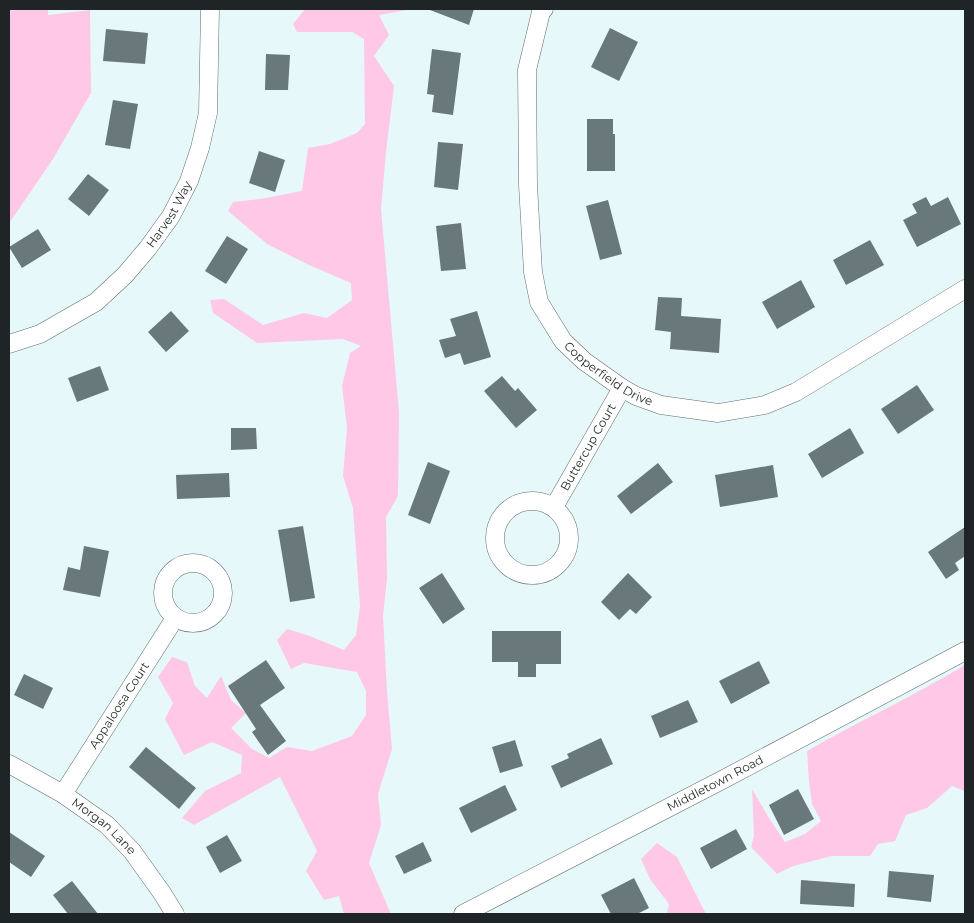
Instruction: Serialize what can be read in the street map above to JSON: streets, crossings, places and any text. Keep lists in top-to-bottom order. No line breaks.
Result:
{"streets":{"street":["Harvest Way","Copperfield Drive","Buttercup Court","Appaloosa Court","Middletown Road","Morgan Lane"]},"crossings":[["Copperfield Drive","Buttercup Court"],["Appaloosa Court","Morgan Lane"]]}
